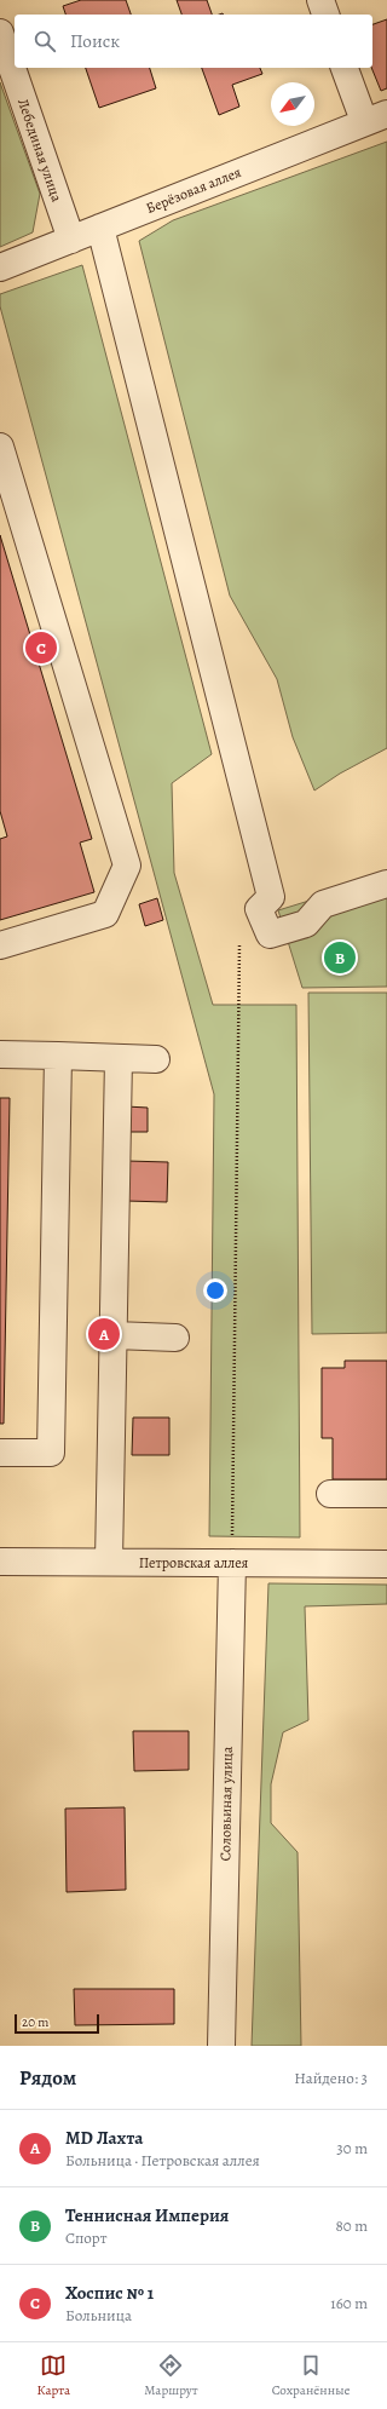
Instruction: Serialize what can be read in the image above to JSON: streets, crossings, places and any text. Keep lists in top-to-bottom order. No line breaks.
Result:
{"streets":{"street":["Лебединая улица","Берёзовая аллея","Петровская аллея","Соловьиная улица"]},"crossings":[["Лебединая улица","Берёзовая аллея"],["Петровская аллея","Соловьиная улица"]],"scale_bar":"20 m","north":"bottom left","page":{"search":"Поиск","pins":["C","B","A"],"scale":"20 m","heading":["Рядом","Найдено: 3"],"list":[{"mark":"A","name":"MD Лахта","note":"Больница · Петровская аллея","value":"30 m"},{"mark":"B","name":"Теннисная Империя","note":"Спорт","value":"80 m"},{"mark":"C","name":"Хоспис № 1","note":"Больница","value":"160 m"}],"nav":["Карта","Маршрут","Сохранённые"]}}
